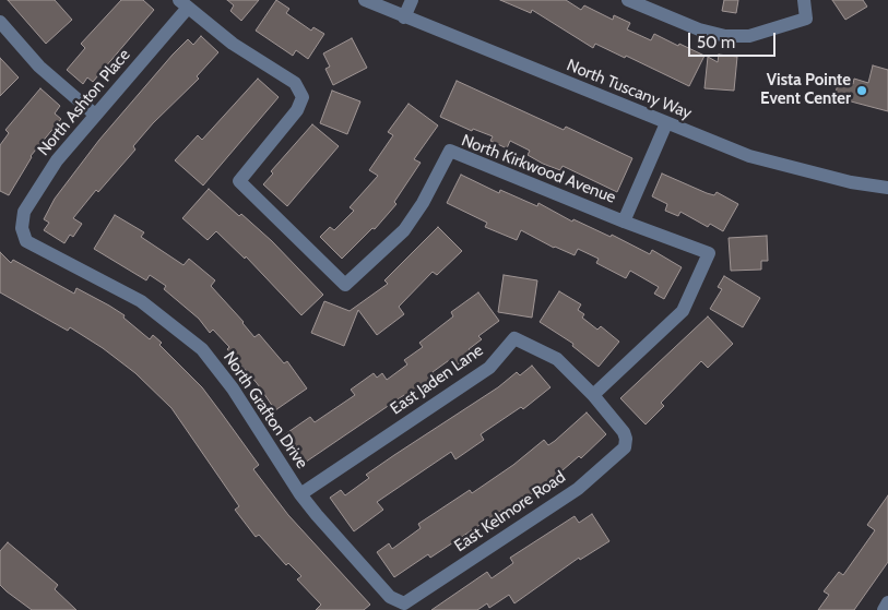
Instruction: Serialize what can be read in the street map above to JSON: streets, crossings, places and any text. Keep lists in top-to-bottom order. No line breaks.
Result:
{"streets":{"street":["North Tuscany Way","North Ashton Place","North Kirkwood Avenue","East Jaden Lane","North Grafton Drive","East Kelmore Road"]},"crossings":[["North Ashton Place","North Kirkwood Avenue"],["North Ashton Place","North Grafton Drive"],["North Kirkwood Avenue","East Jaden Lane"],["East Jaden Lane","North Grafton Drive"],["East Jaden Lane","East Kelmore Road"],["North Grafton Drive","East Kelmore Road"]],"places":["Vista Pointe Event Center"],"scale_bar":"50 m"}
